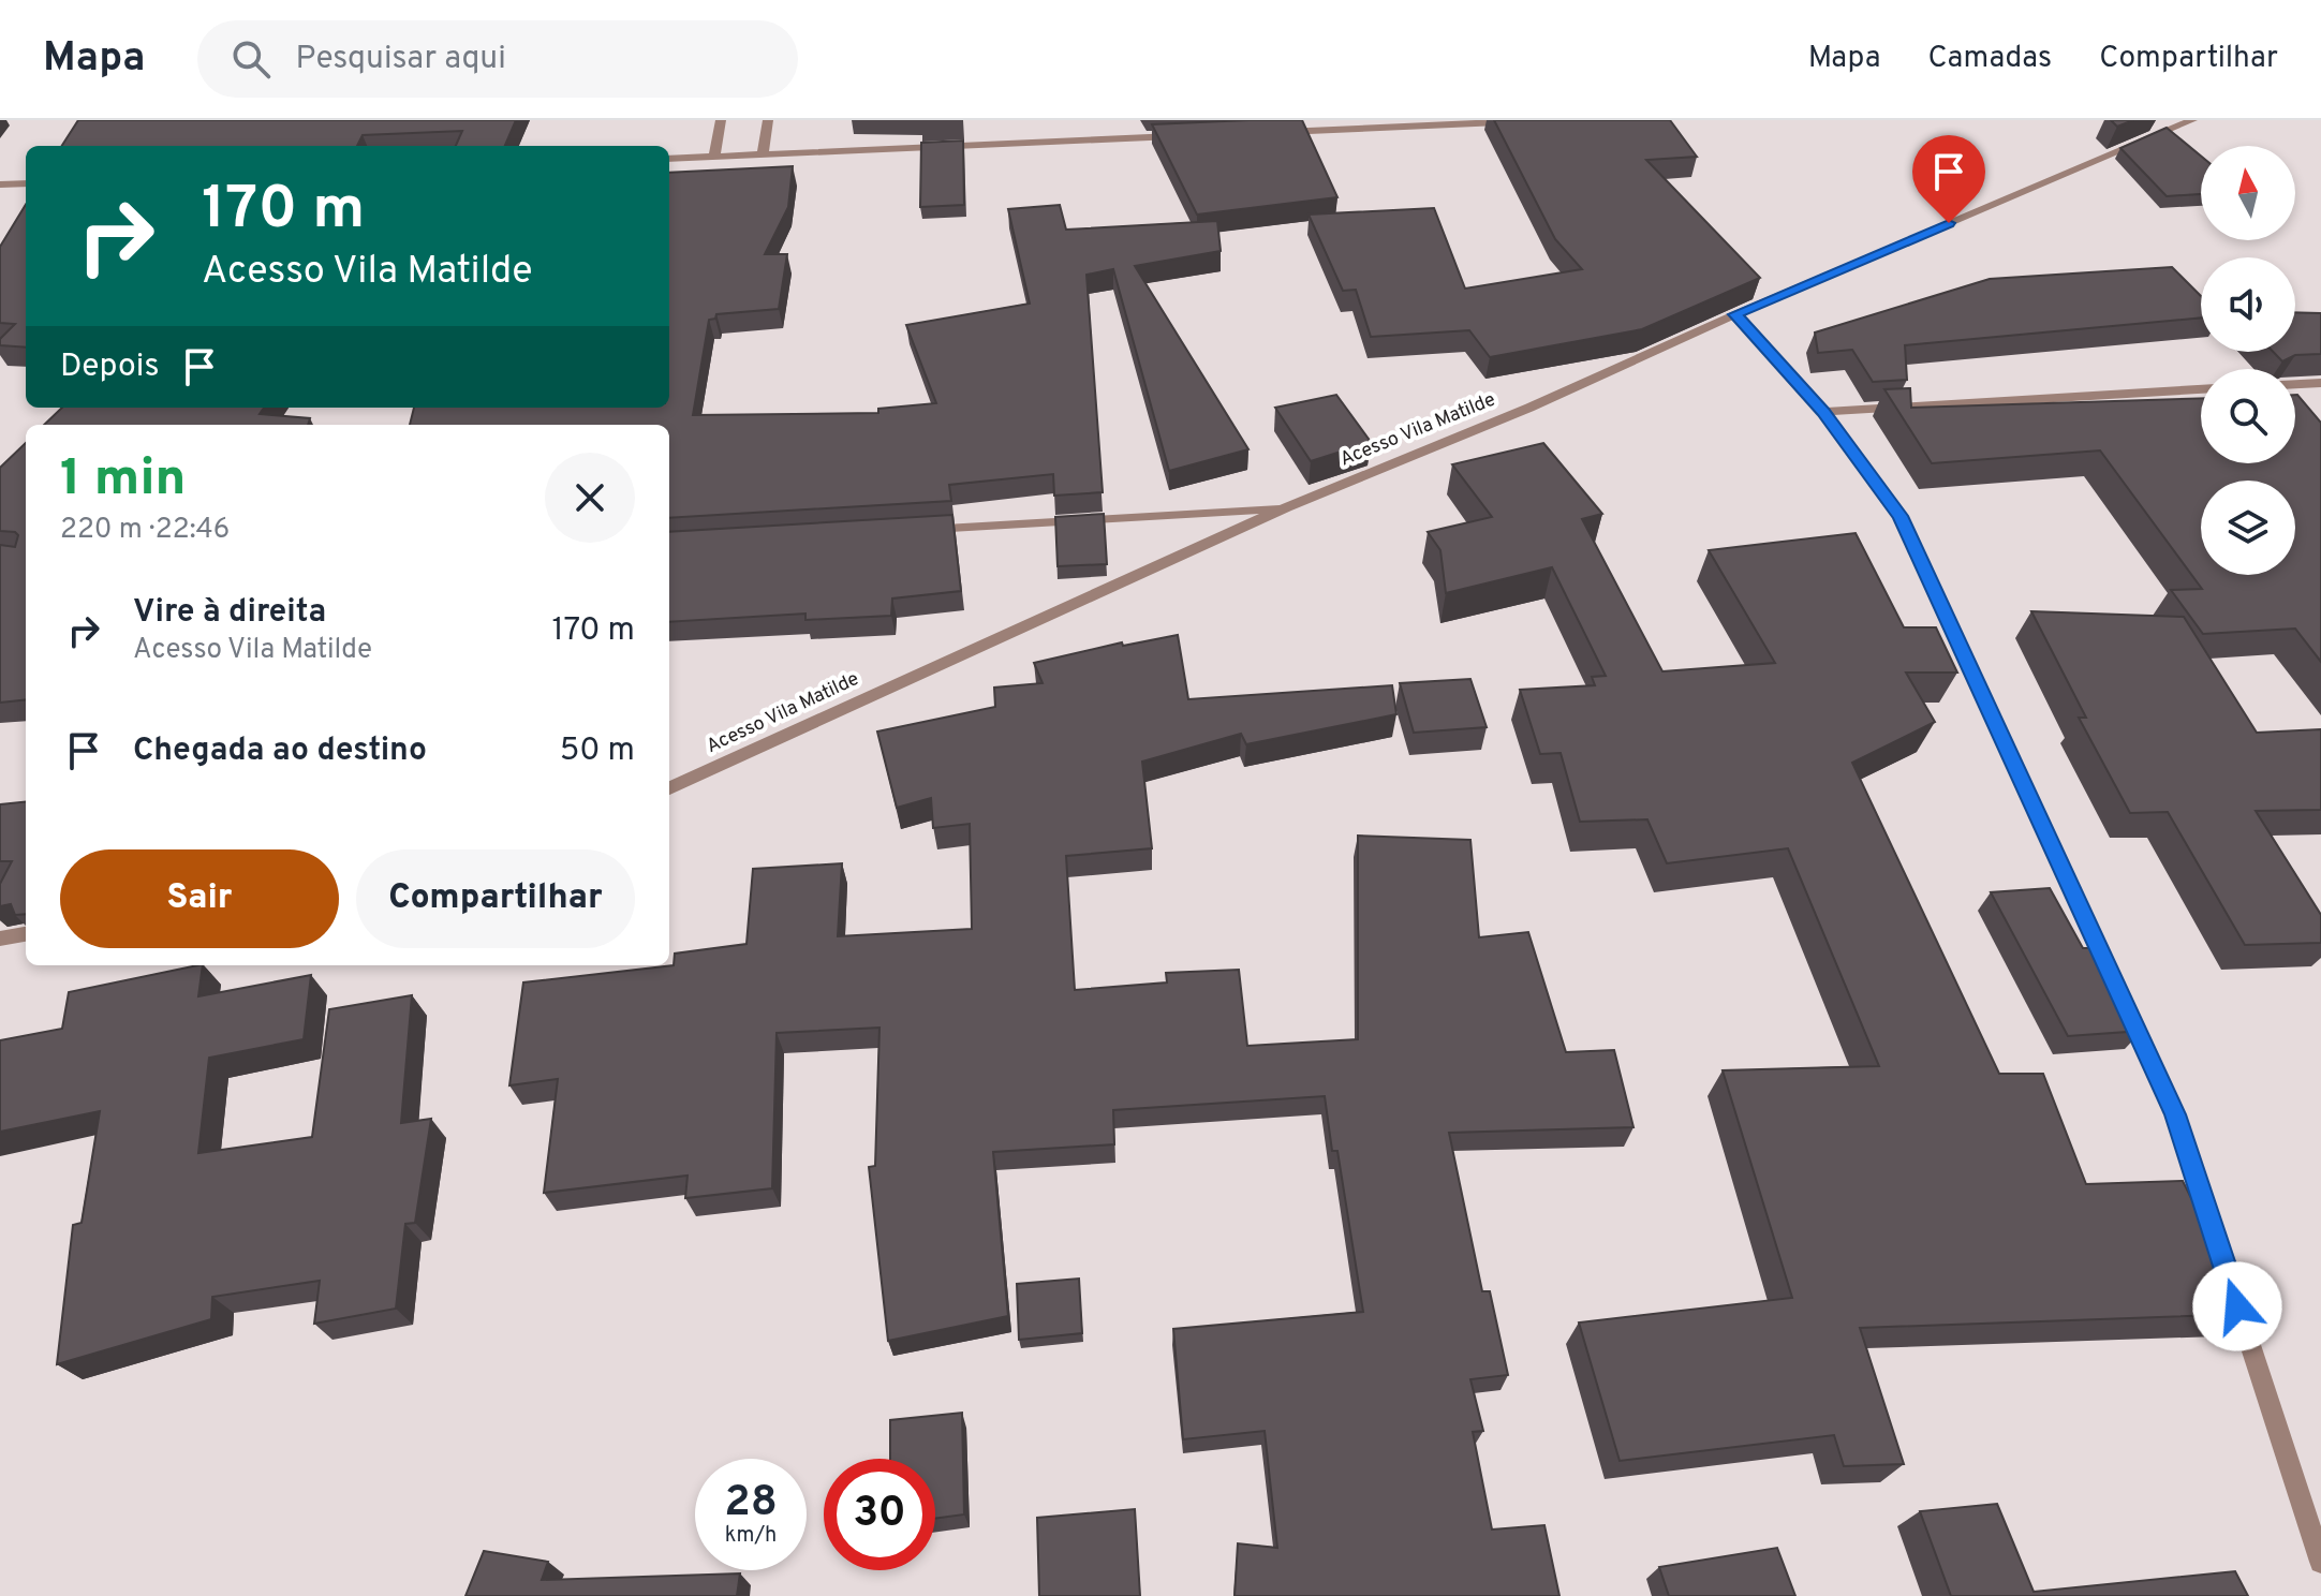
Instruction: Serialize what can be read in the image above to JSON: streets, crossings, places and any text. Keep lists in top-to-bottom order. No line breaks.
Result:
{"streets":{"street":["Acesso Vila Matilde"]},"north":"top","page":{"header":"Mapa","search":"Pesquisar aqui","nav":["Mapa","Camadas","Compartilhar"],"turn":["170 m","Acesso Vila Matilde"],"then":"Depois","heading":["1 min","220 m · 22:46"],"list":[{"name":"Vire à direita","note":"Acesso Vila Matilde","value":"170 m"},{"name":"Chegada ao destino","value":"50 m"}],"buttons":["Sair","Compartilhar"],"speed":"28 km/h","limit":"30"}}
